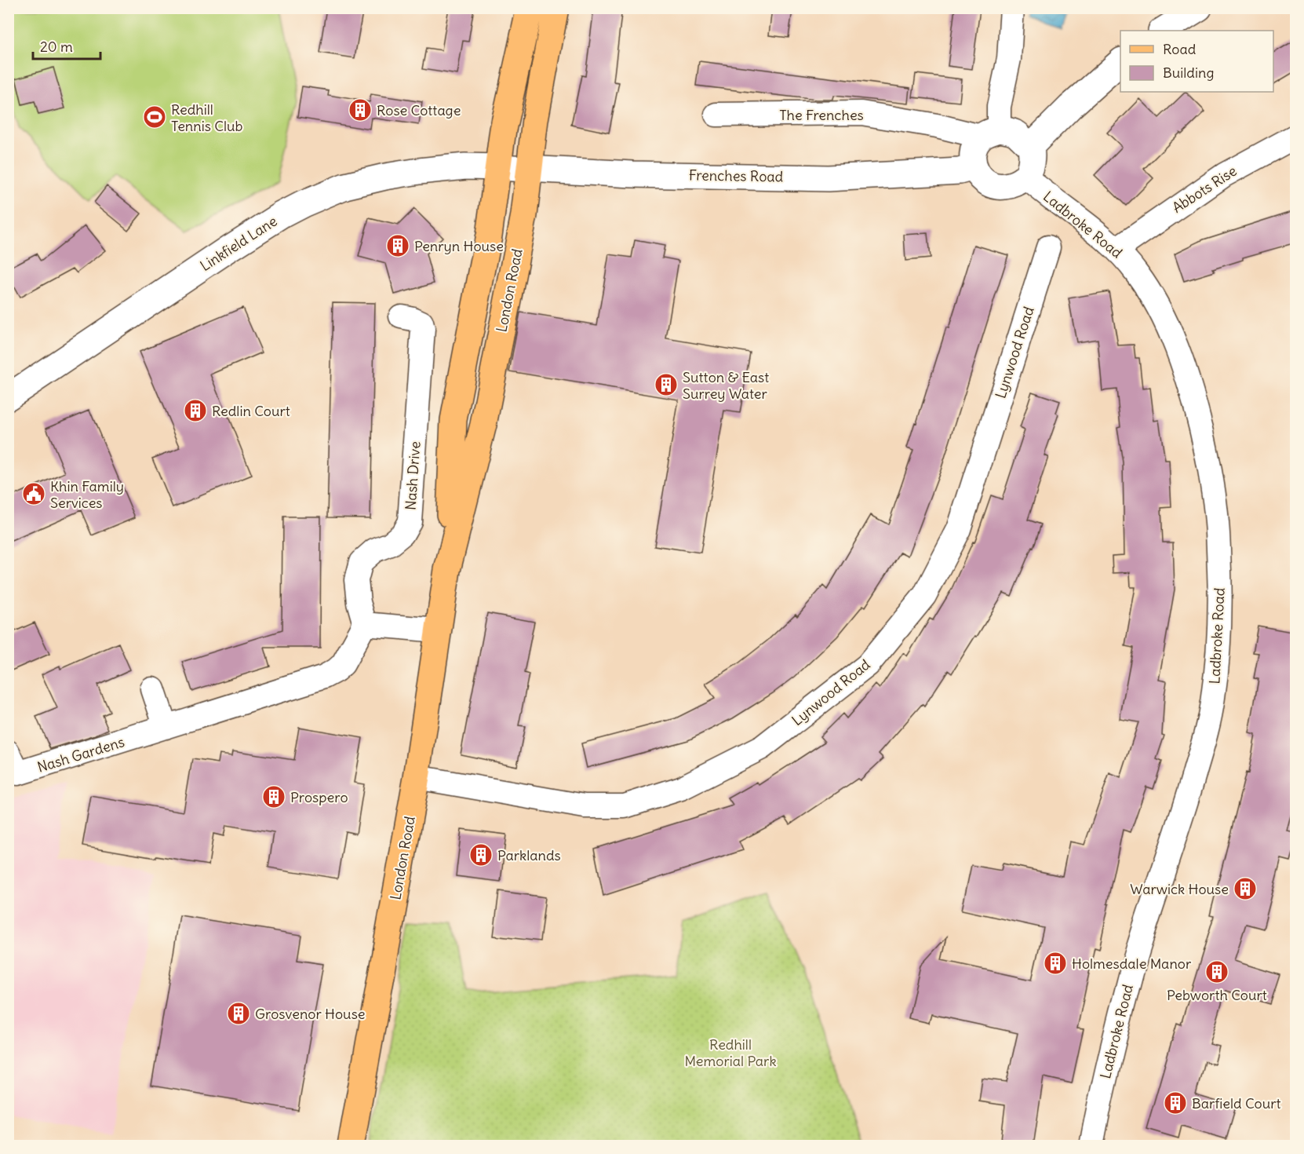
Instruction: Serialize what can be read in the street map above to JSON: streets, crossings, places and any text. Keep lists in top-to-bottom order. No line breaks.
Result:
{"streets":{"main road":["London Road"],"street":["The Frenches","Frenches Road","Abbots Rise","Ladbroke Road","Linkfield Lane","Lynwood Road","Nash Drive","Nash Gardens"]},"crossings":[["The Frenches","Frenches Road"],["The Frenches","Ladbroke Road"],["Frenches Road","Ladbroke Road"],["Frenches Road","Linkfield Lane"],["Frenches Road","London Road"],["Abbots Rise","Ladbroke Road"],["Linkfield Lane","London Road"],["London Road","Lynwood Road"],["Nash Drive","Nash Gardens"]],"parks":["Redhill Memorial Park"],"places":{"building":["Rose Cottage","Penryn House","Sutton & East Surrey Water","Redlin Court","Prospero","Parklands","Warwick House","Holmesdale Manor","Pebworth Court","Grosvenor House","Barfield Court"],"sports":["Redhill Tennis Club"],"public building":["Khin Family Services"]},"legend":["Road","Building"],"scale_bar":"20 m"}
